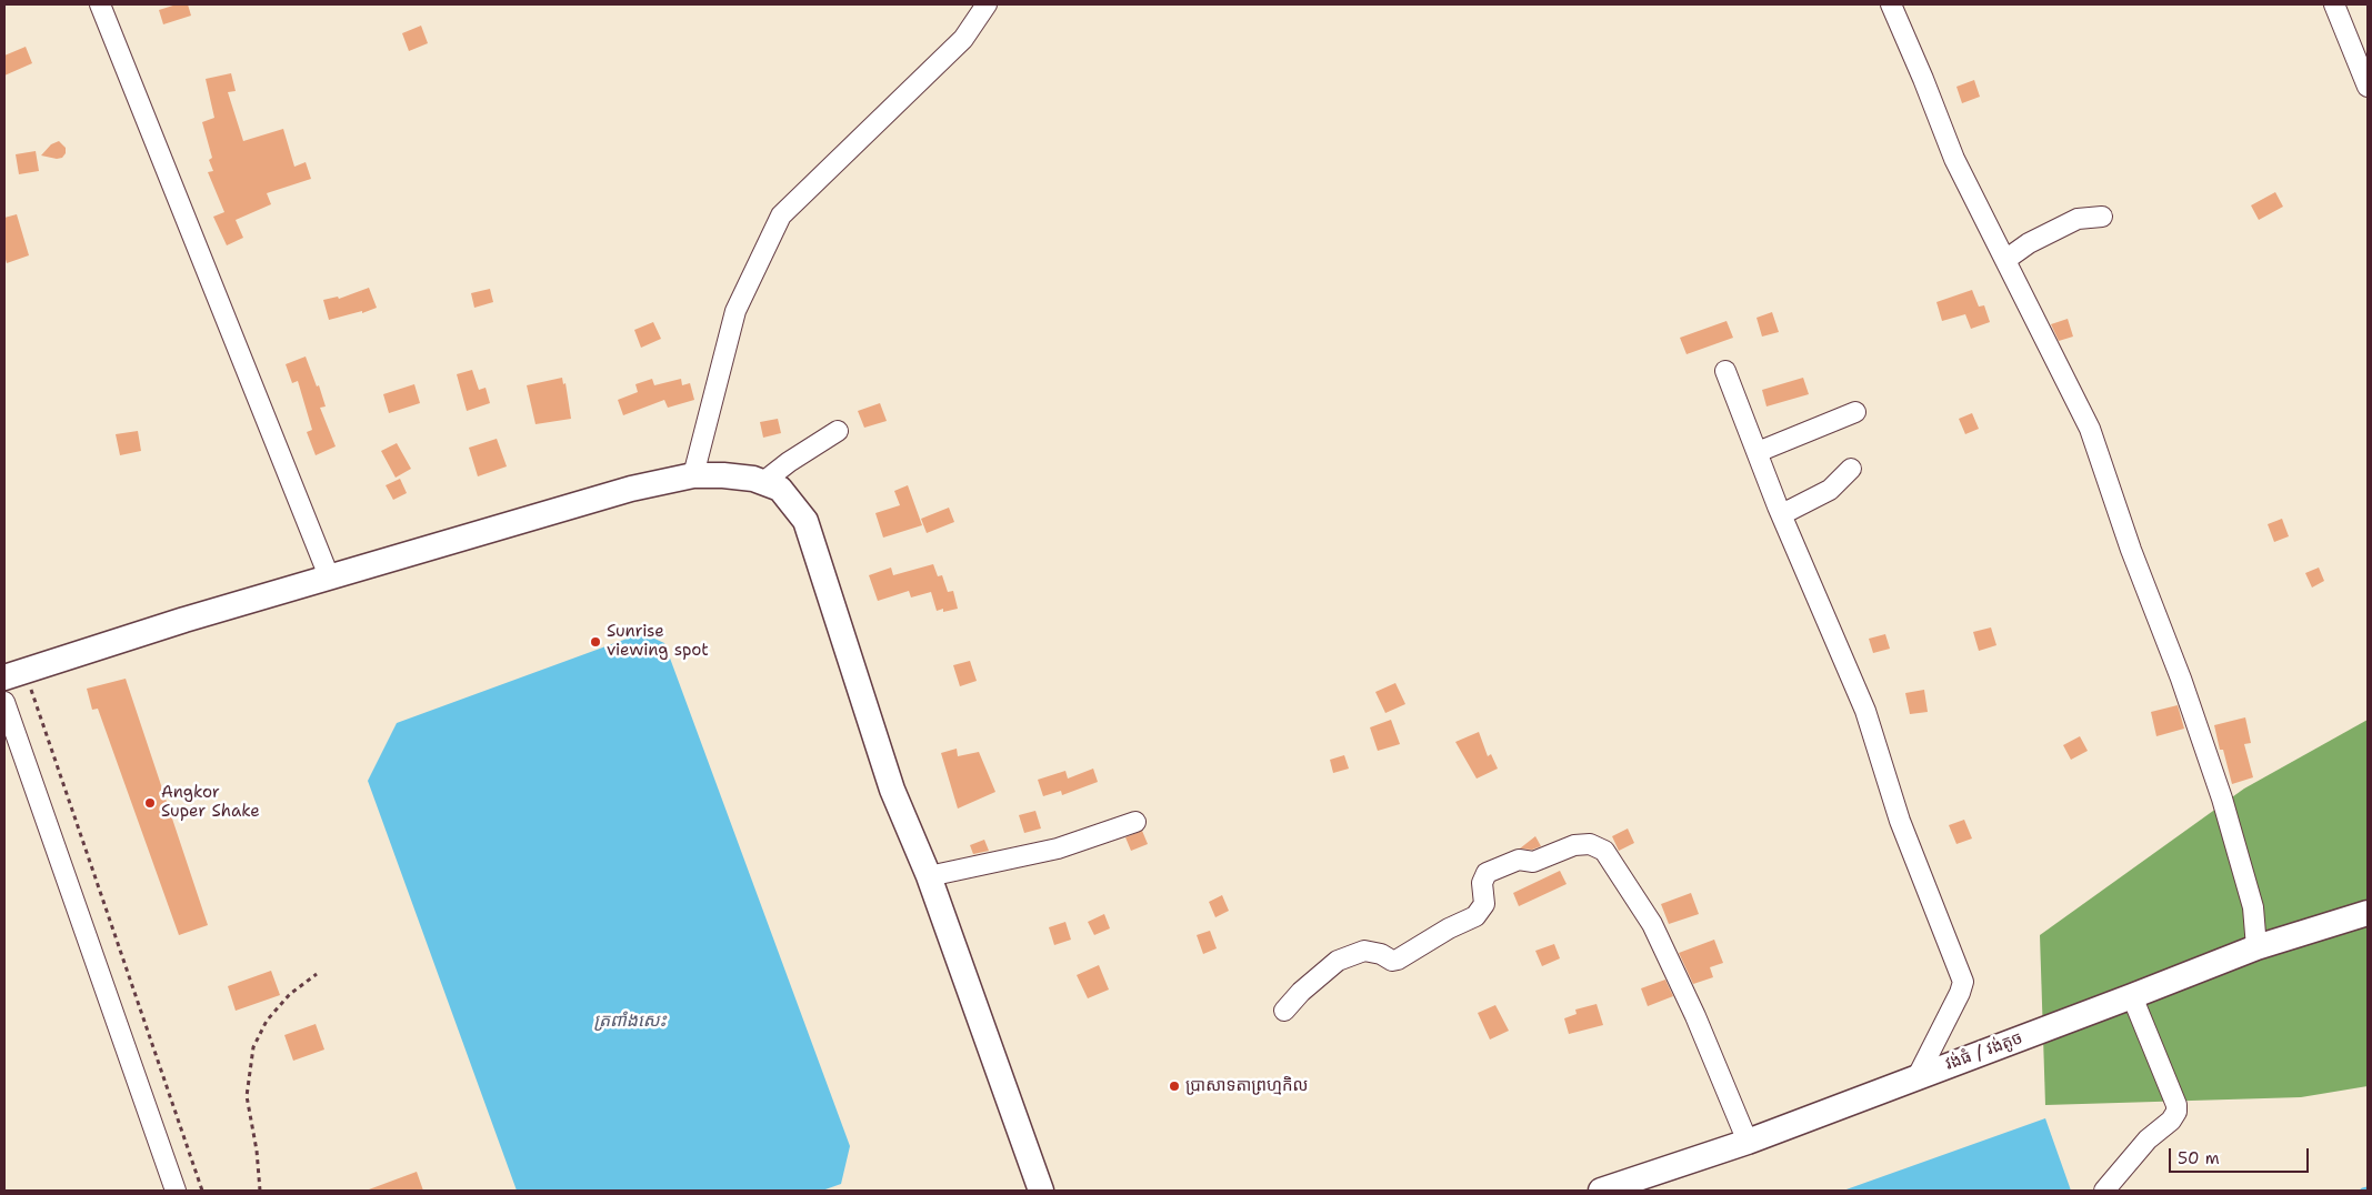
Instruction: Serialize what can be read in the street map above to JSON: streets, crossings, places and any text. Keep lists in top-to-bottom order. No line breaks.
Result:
{"streets":{"main road":["វង់ធំ / វង់តូច"]},"water":["ត្រពាំងសេះ"],"places":["Sunrise viewing spot","Angkor Super Shake","ប្រាសាទតាព្រហ្មកិល"],"scale_bar":"50 m"}
